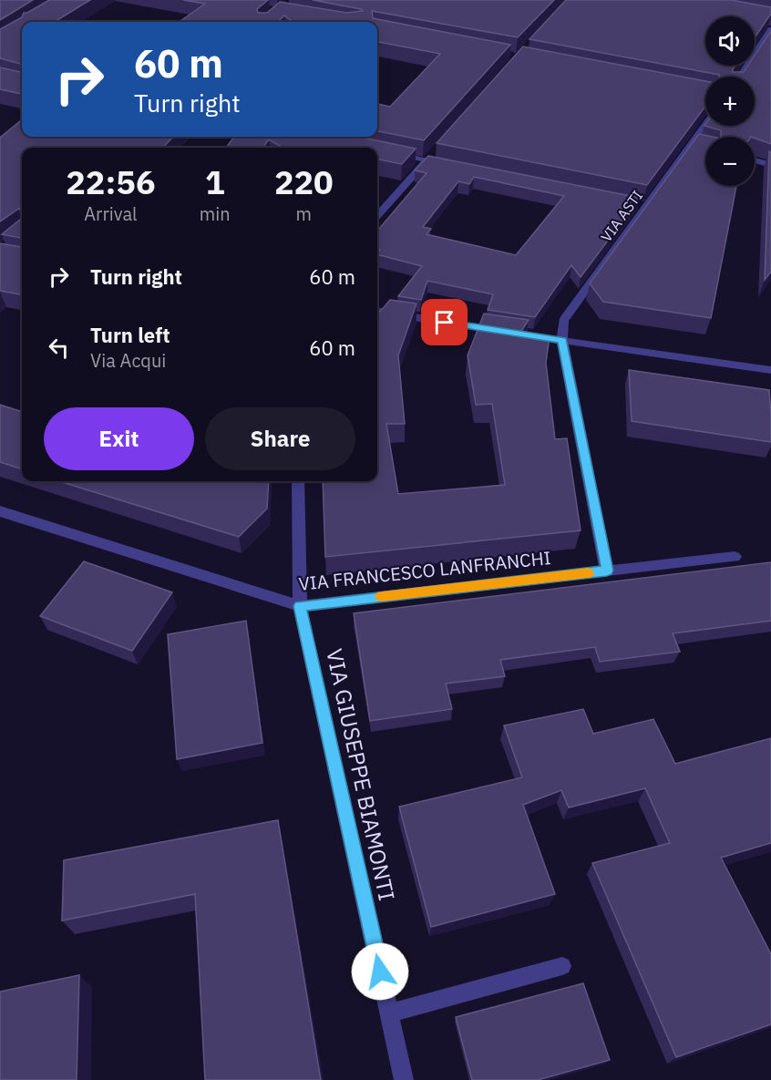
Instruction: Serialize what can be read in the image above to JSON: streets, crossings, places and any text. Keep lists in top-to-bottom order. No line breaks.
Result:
{"streets":{"street":["VIA ASTI","VIA FRANCESCO LANFRANCHI","VIA GIUSEPPE BIAMONTI"]},"crossings":[["VIA FRANCESCO LANFRANCHI","VIA GIUSEPPE BIAMONTI"]],"page":{"map_buttons":["+","−"],"turn":["60 m","Turn right"],"eta":["22:56","Arrival","1","min","220","m"],"list":[{"name":"Turn right","value":"60 m"},{"name":"Turn left","note":"Via Acqui","value":"60 m"}],"buttons":["Exit","Share"]}}
